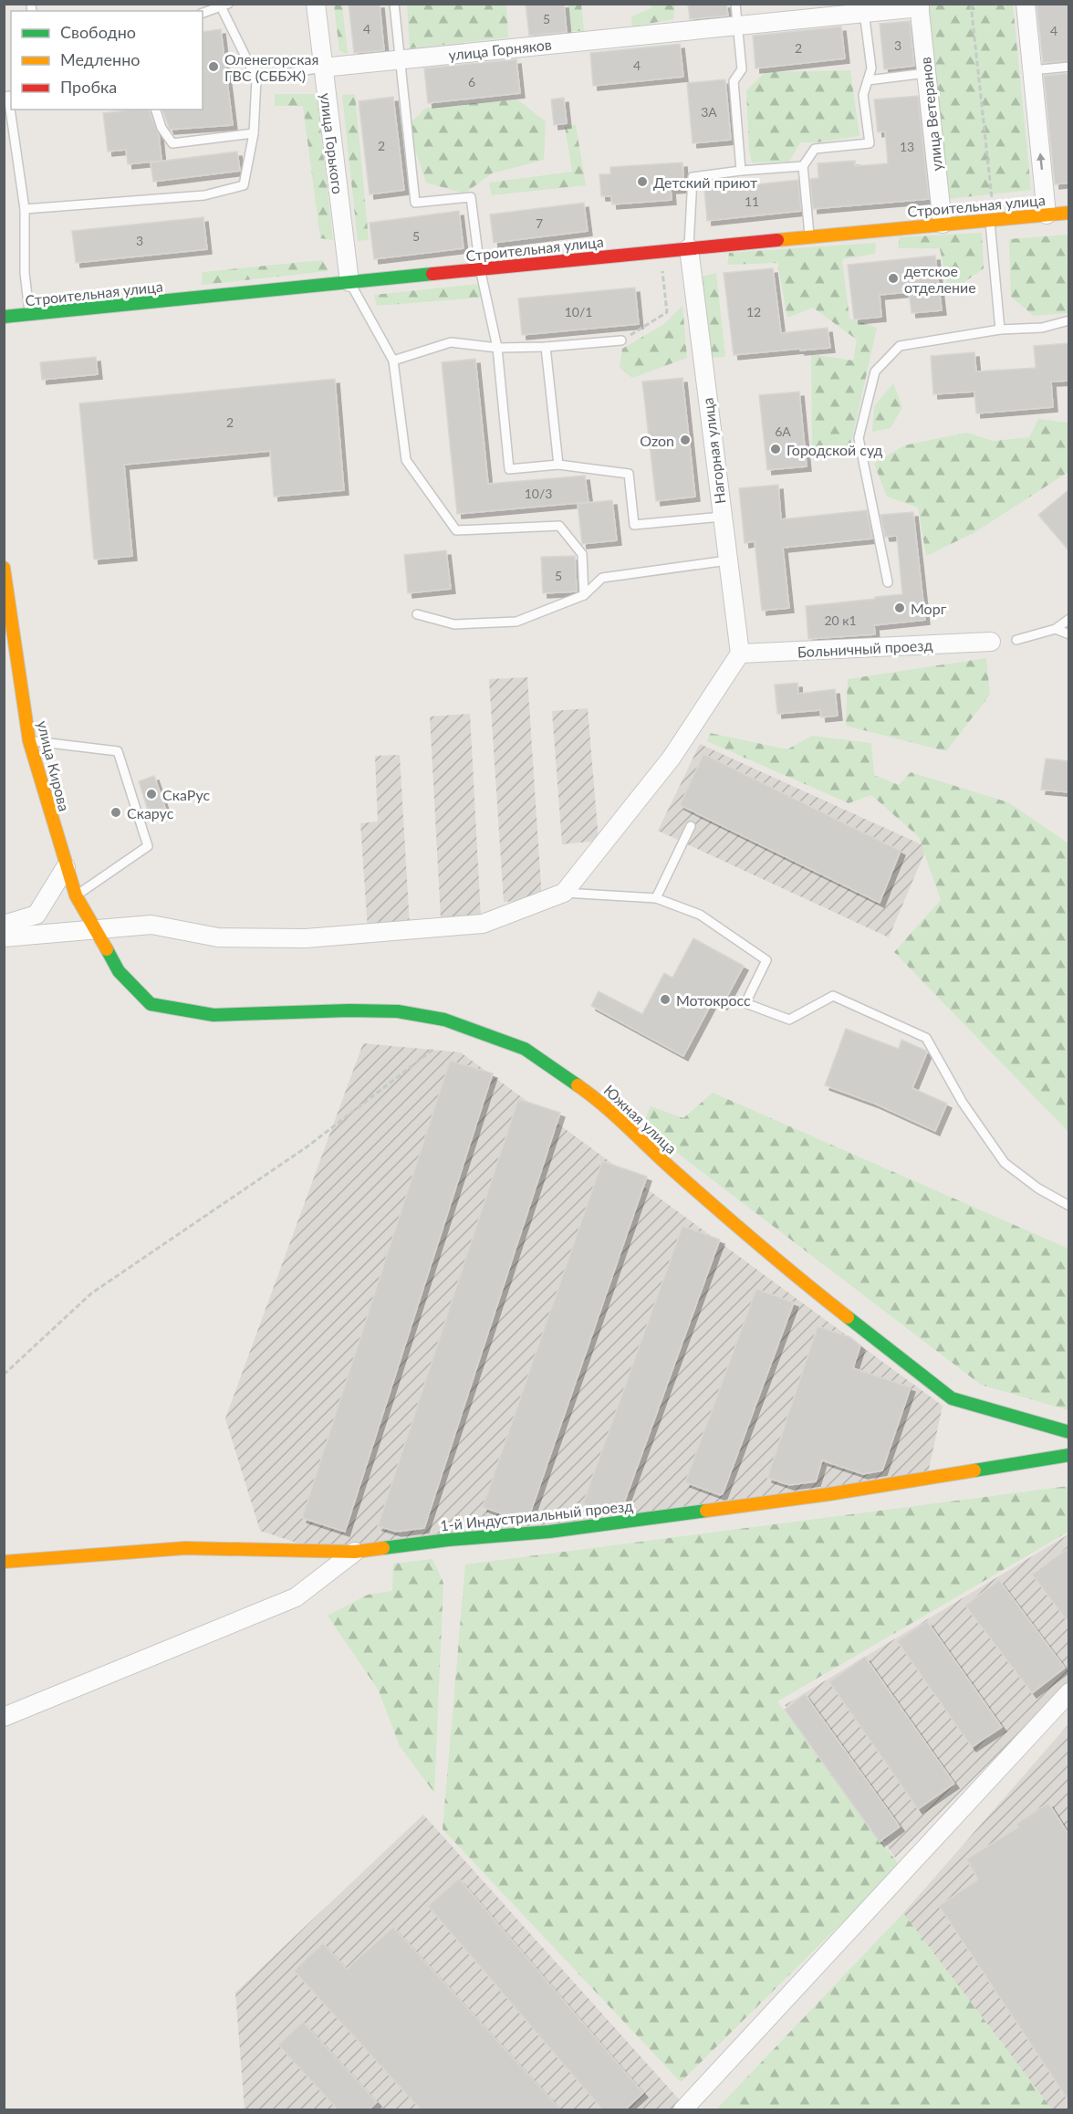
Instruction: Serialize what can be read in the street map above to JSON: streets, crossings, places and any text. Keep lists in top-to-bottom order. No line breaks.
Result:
{"streets":{"street":["улица Горняков","улица Ветеранов","улица Горького","Строительная улица","Нагорная улица","Больничный проезд","улица Кирова","Южная улица","1-й Индустриальный проезд"]},"crossings":[["улица Горняков","улица Ветеранов"],["улица Горняков","улица Горького"],["улица Ветеранов","Строительная улица"],["улица Горького","Строительная улица"],["Строительная улица","Нагорная улица"],["Нагорная улица","Больничный проезд"],["улица Кирова","Южная улица"]],"places":["Оленегорская ГВС (СББЖ)","Детский приют","детское отделение","Ozon","Городской суд","Морг","СкаРус","Скарус","Мотокросс"],"house_numbers":["5","4","4","3","2","4","6","3А","2","13","11","7","5","3","10/1","12","2","6А","10/3","5","20 к1"],"legend":["Свободно","Медленно","Пробка"]}
